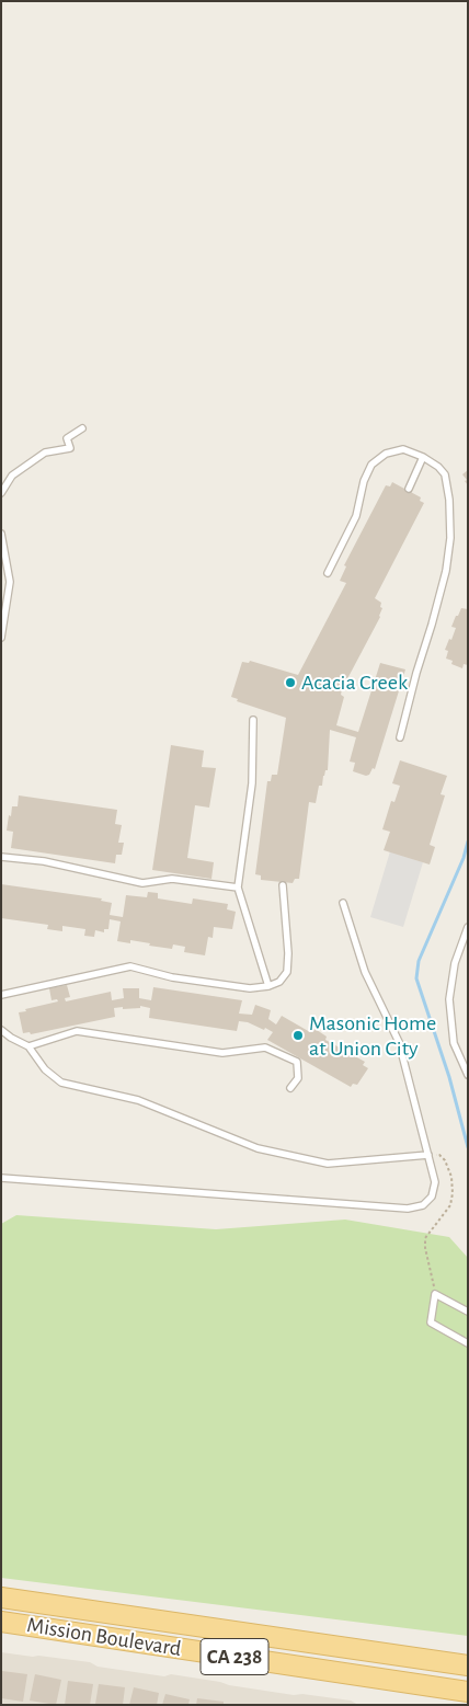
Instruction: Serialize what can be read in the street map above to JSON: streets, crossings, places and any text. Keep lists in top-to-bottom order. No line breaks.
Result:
{"streets":{"main road":["Mission Boulevard","CA 238"]},"places":["Acacia Creek","Masonic Home at Union City"]}
